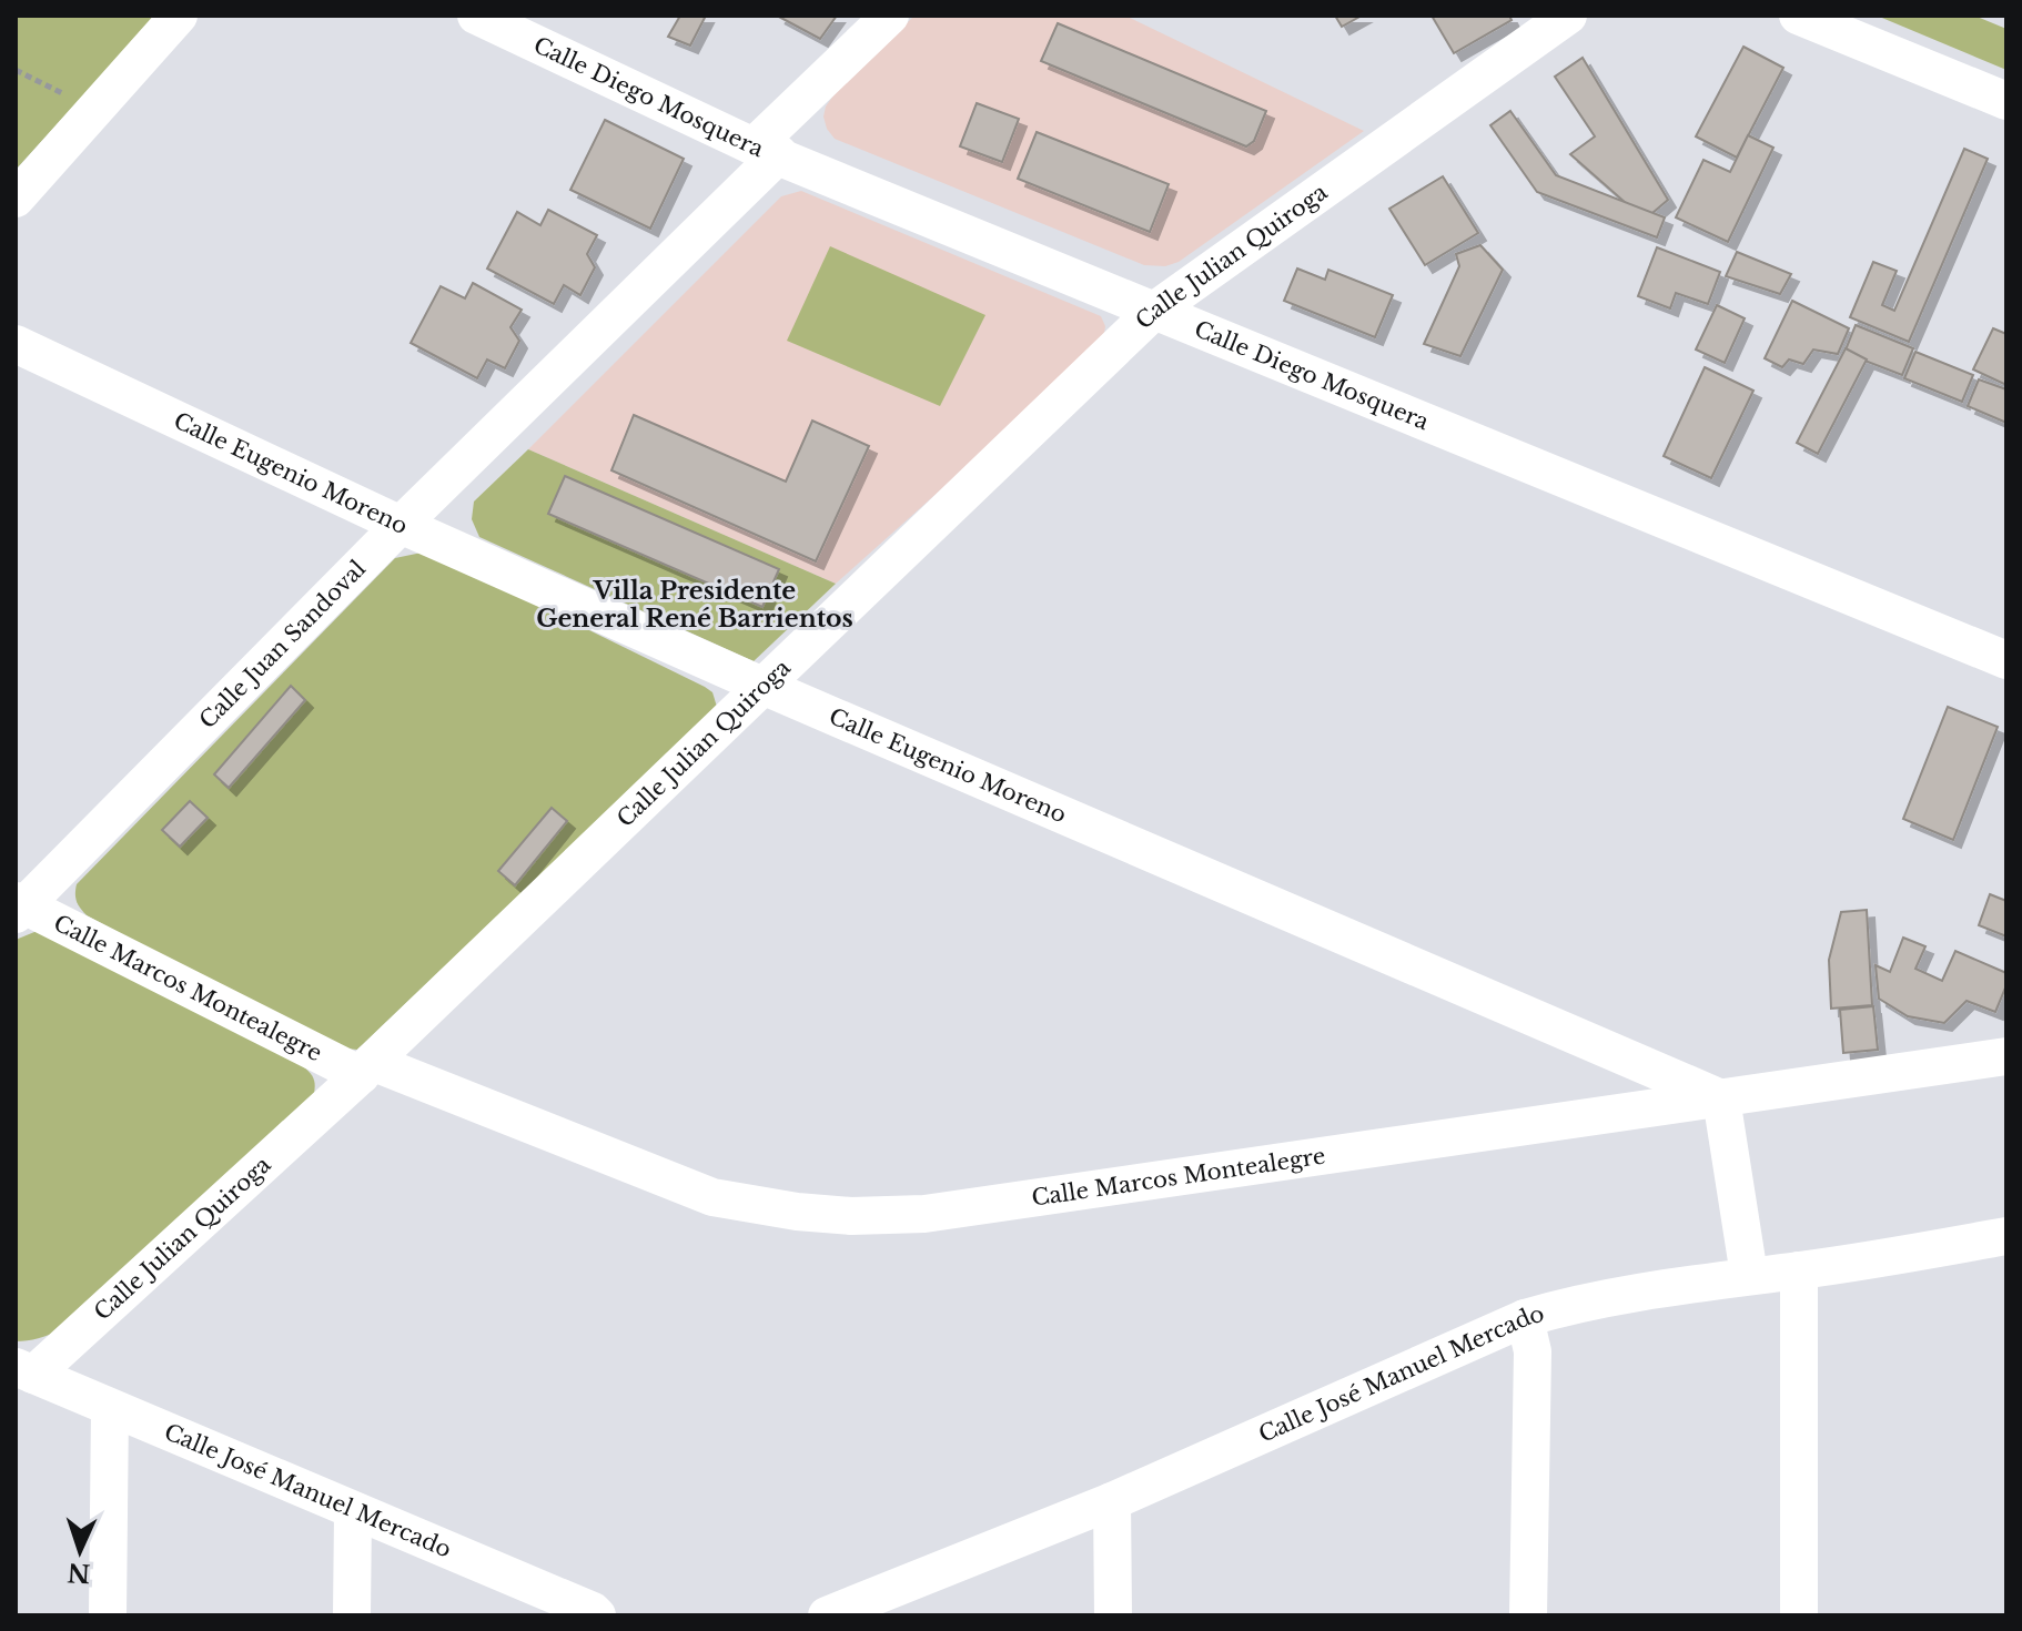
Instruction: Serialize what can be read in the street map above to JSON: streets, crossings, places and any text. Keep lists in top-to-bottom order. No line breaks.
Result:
{"streets":{"street":["Calle Diego Mosquera","Calle Julian Quiroga","Calle Eugenio Moreno","Calle Juan Sandoval","Calle Marcos Montealegre","Calle José Manuel Mercado"]},"crossings":[["Calle Diego Mosquera","Calle Julian Quiroga"],["Calle Diego Mosquera","Calle Juan Sandoval"],["Calle Julian Quiroga","Calle Eugenio Moreno"],["Calle Julian Quiroga","Calle Marcos Montealegre"],["Calle Julian Quiroga","Calle José Manuel Mercado"],["Calle Eugenio Moreno","Calle Juan Sandoval"],["Calle Eugenio Moreno","Calle Marcos Montealegre"],["Calle Juan Sandoval","Calle Marcos Montealegre"]],"districts":["Villa Presidente General René Barrientos"],"north":"bottom"}
